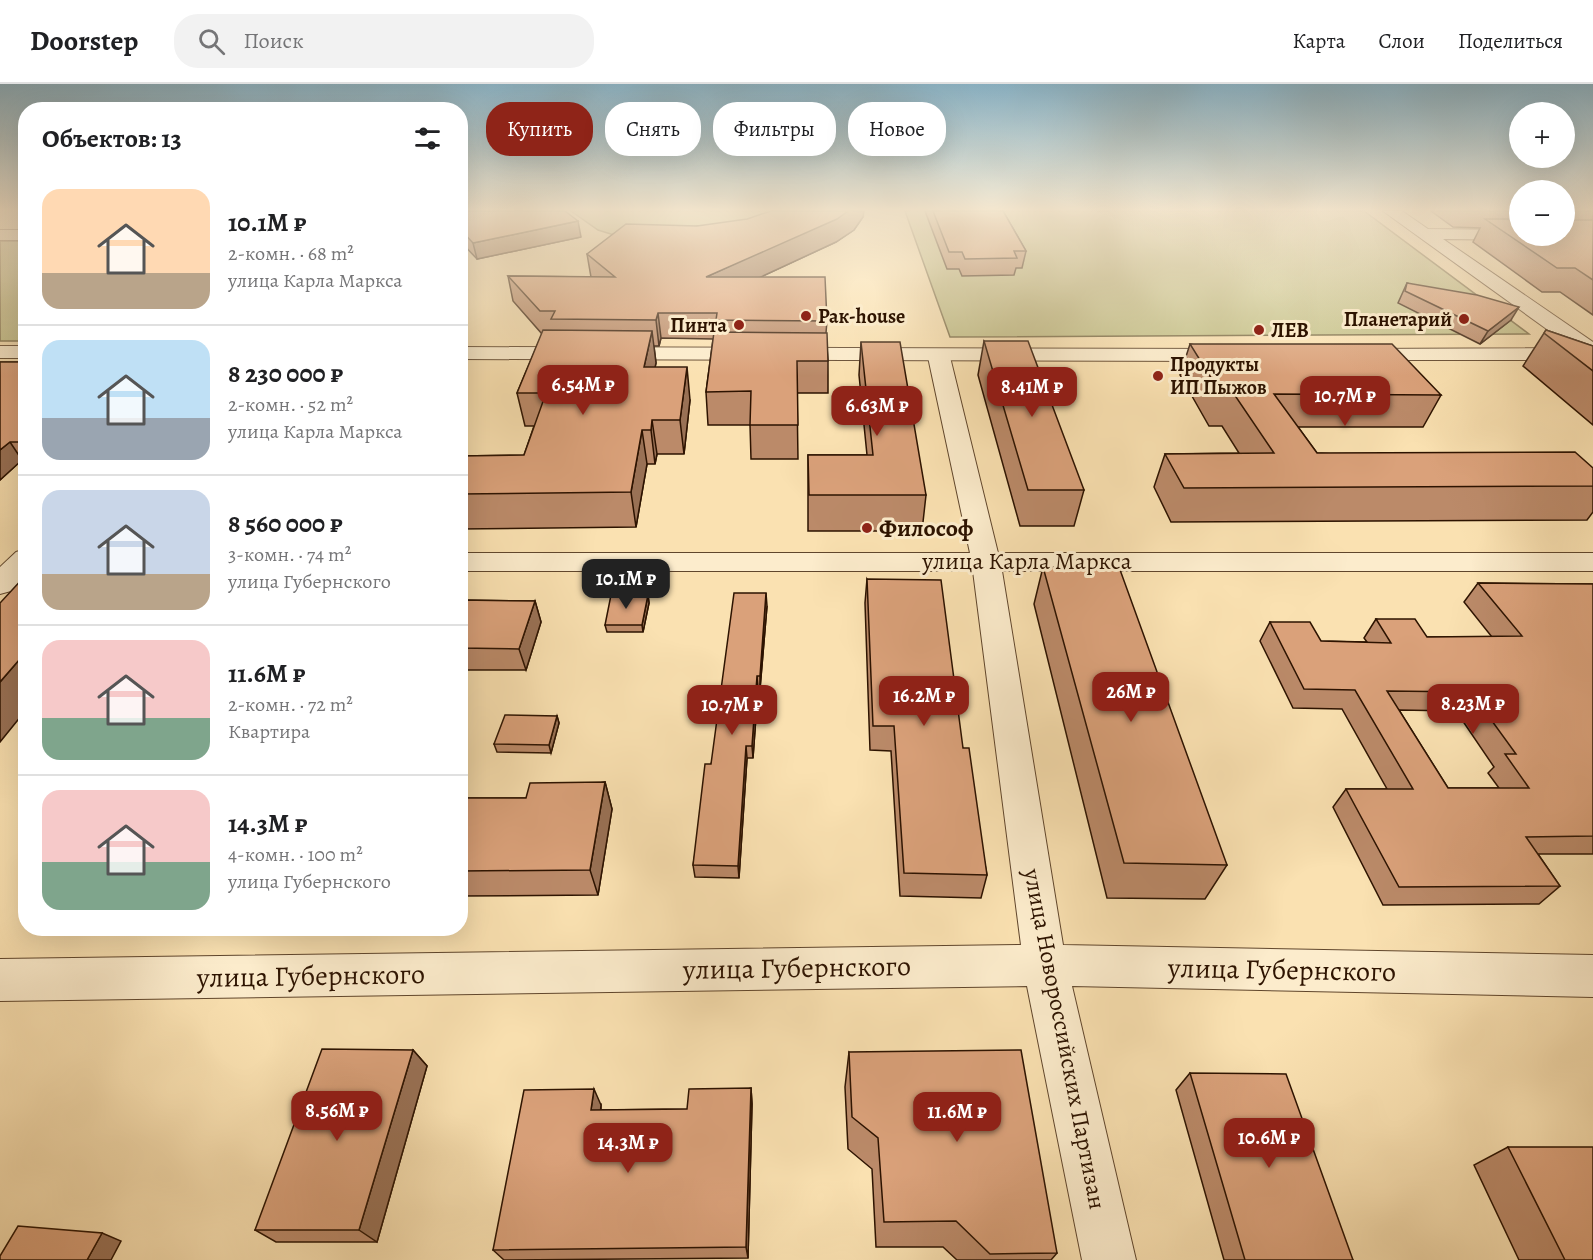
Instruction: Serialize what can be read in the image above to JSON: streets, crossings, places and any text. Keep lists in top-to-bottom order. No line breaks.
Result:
{"streets":{"street":["улица Карла Маркса","улица Губернского","улица Новороссийских Партизан"]},"crossings":[["улица Карла Маркса","улица Новороссийских Партизан"],["улица Губернского","улица Новороссийских Партизан"]],"places":["Рак-house","Планетарий","Пинта","ЛЕВ","Продукты ИП Пыжов","Философ"],"page":{"header":"Doorstep","search":"Поиск","nav":["Карта","Слои","Поделиться"],"map_buttons":["+","−"],"chip":["Купить","Снять","Фильтры","Новое"],"heading":"Объектов: 13","list":[{"name":"10.1M ₽","note":"2-комн. · 68 m² · улица Карла Маркса"},{"name":"8 230 000 ₽","note":"2-комн. · 52 m² · улица Карла Маркса"},{"name":"8 560 000 ₽","note":"3-комн. · 74 m² · улица Губернского"},{"name":"11.6M ₽","note":"2-комн. · 72 m² · Квартира"},{"name":"14.3M ₽","note":"4-комн. · 100 m² · улица Губернского"}],"price":["6.54M ₽","8.41M ₽","10.7M ₽","6.63M ₽","10.1M ₽","26M ₽","16.2M ₽","8.23M ₽","10.7M ₽","8.56M ₽","11.6M ₽","10.6M ₽","14.3M ₽"]}}
